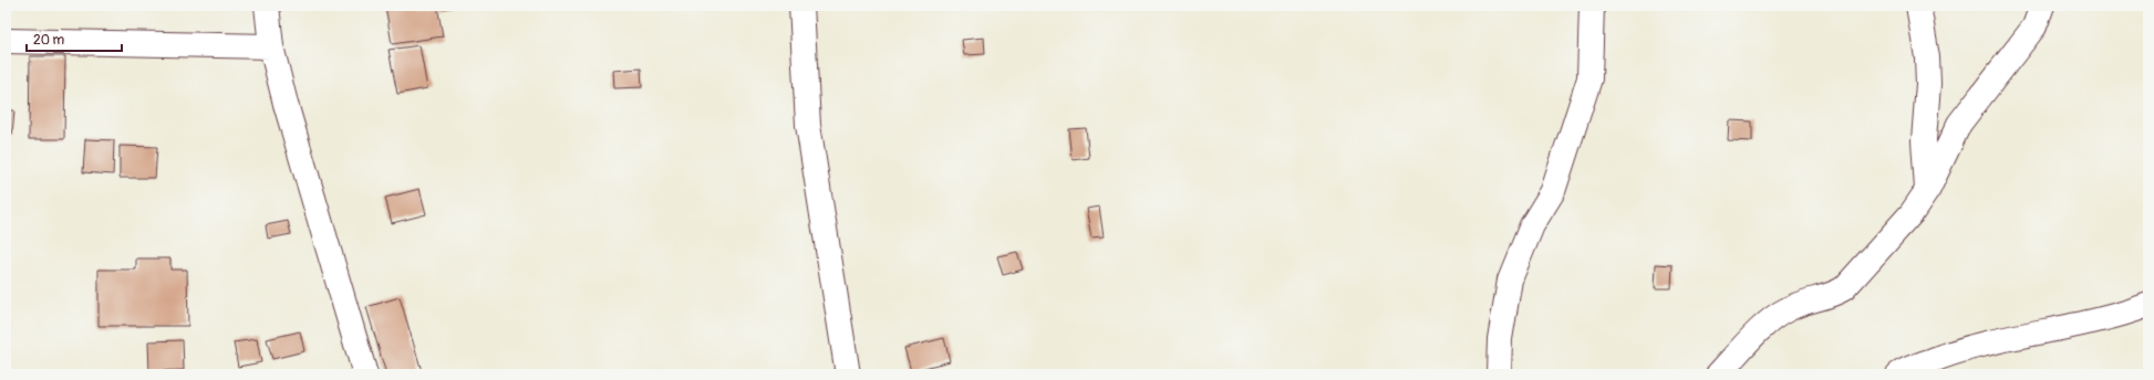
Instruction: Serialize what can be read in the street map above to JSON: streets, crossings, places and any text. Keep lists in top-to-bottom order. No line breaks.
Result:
{"scale_bar":"20 m"}
